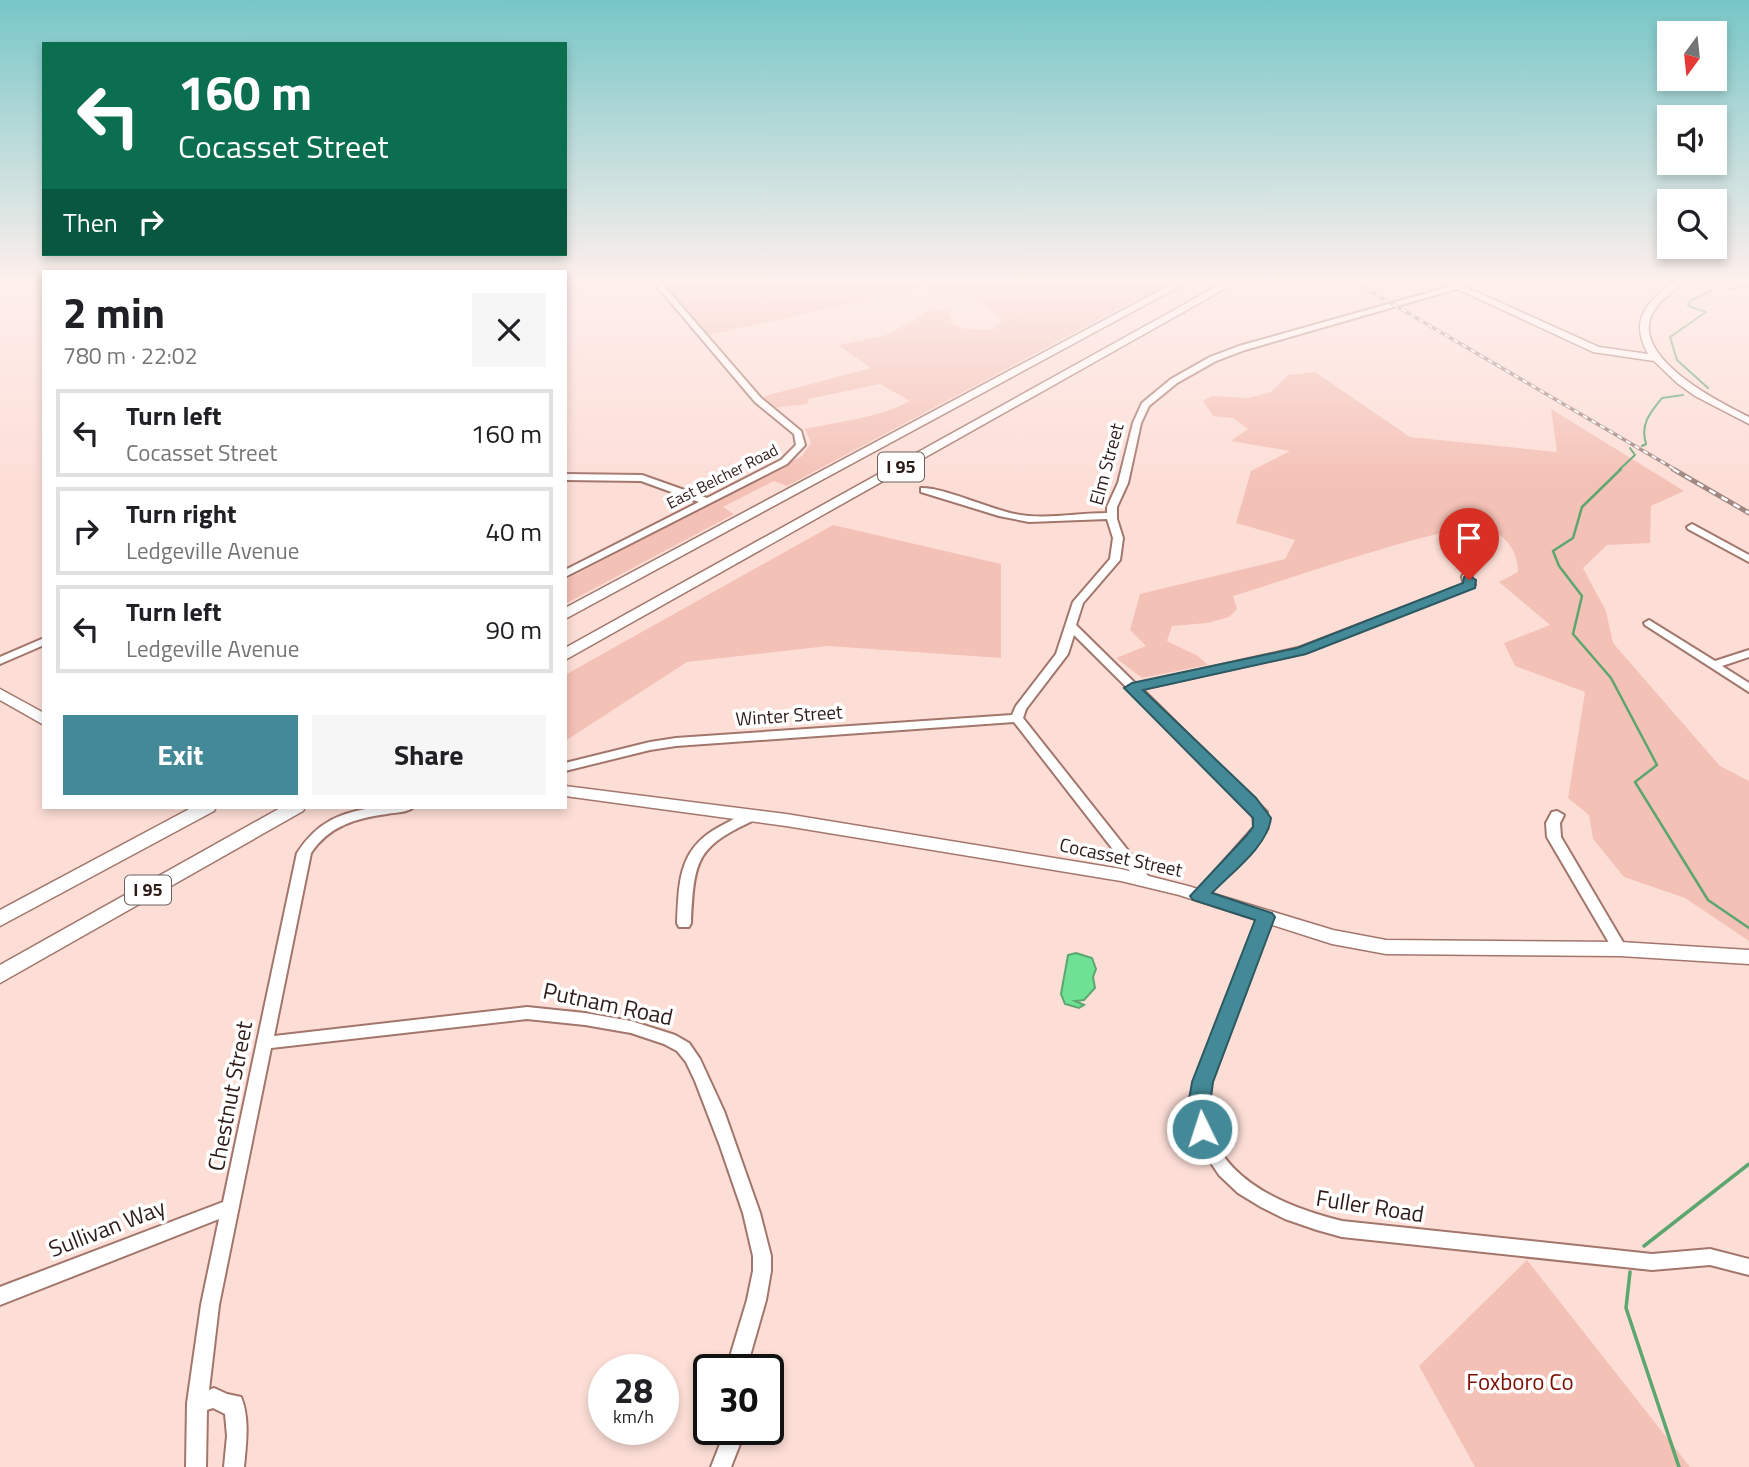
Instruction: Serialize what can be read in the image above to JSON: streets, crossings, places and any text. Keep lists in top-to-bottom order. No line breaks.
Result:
{"streets":{"highway":["I 95"],"main road":["Cocasset Street"],"street":["Elm Street","East Belcher Road","Winter Street","Putnam Road","Chestnut Street","Fuller Road","Sullivan Way"]},"crossings":[["Elm Street","Winter Street"],["Cocasset Street","Fuller Road"],["Putnam Road","Chestnut Street"],["Chestnut Street","Sullivan Way"]],"parks":["Foxboro Co"],"north":"bottom","page":{"turn":["160 m","Cocasset Street"],"then":"Then","heading":["2 min","780 m · 22:02"],"list":[{"name":"Turn left","note":"Cocasset Street","value":"160 m"},{"name":"Turn right","note":"Ledgeville Avenue","value":"40 m"},{"name":"Turn left","note":"Ledgeville Avenue","value":"90 m"}],"buttons":["Exit","Share"],"speed":"28 km/h","limit":"30"}}
